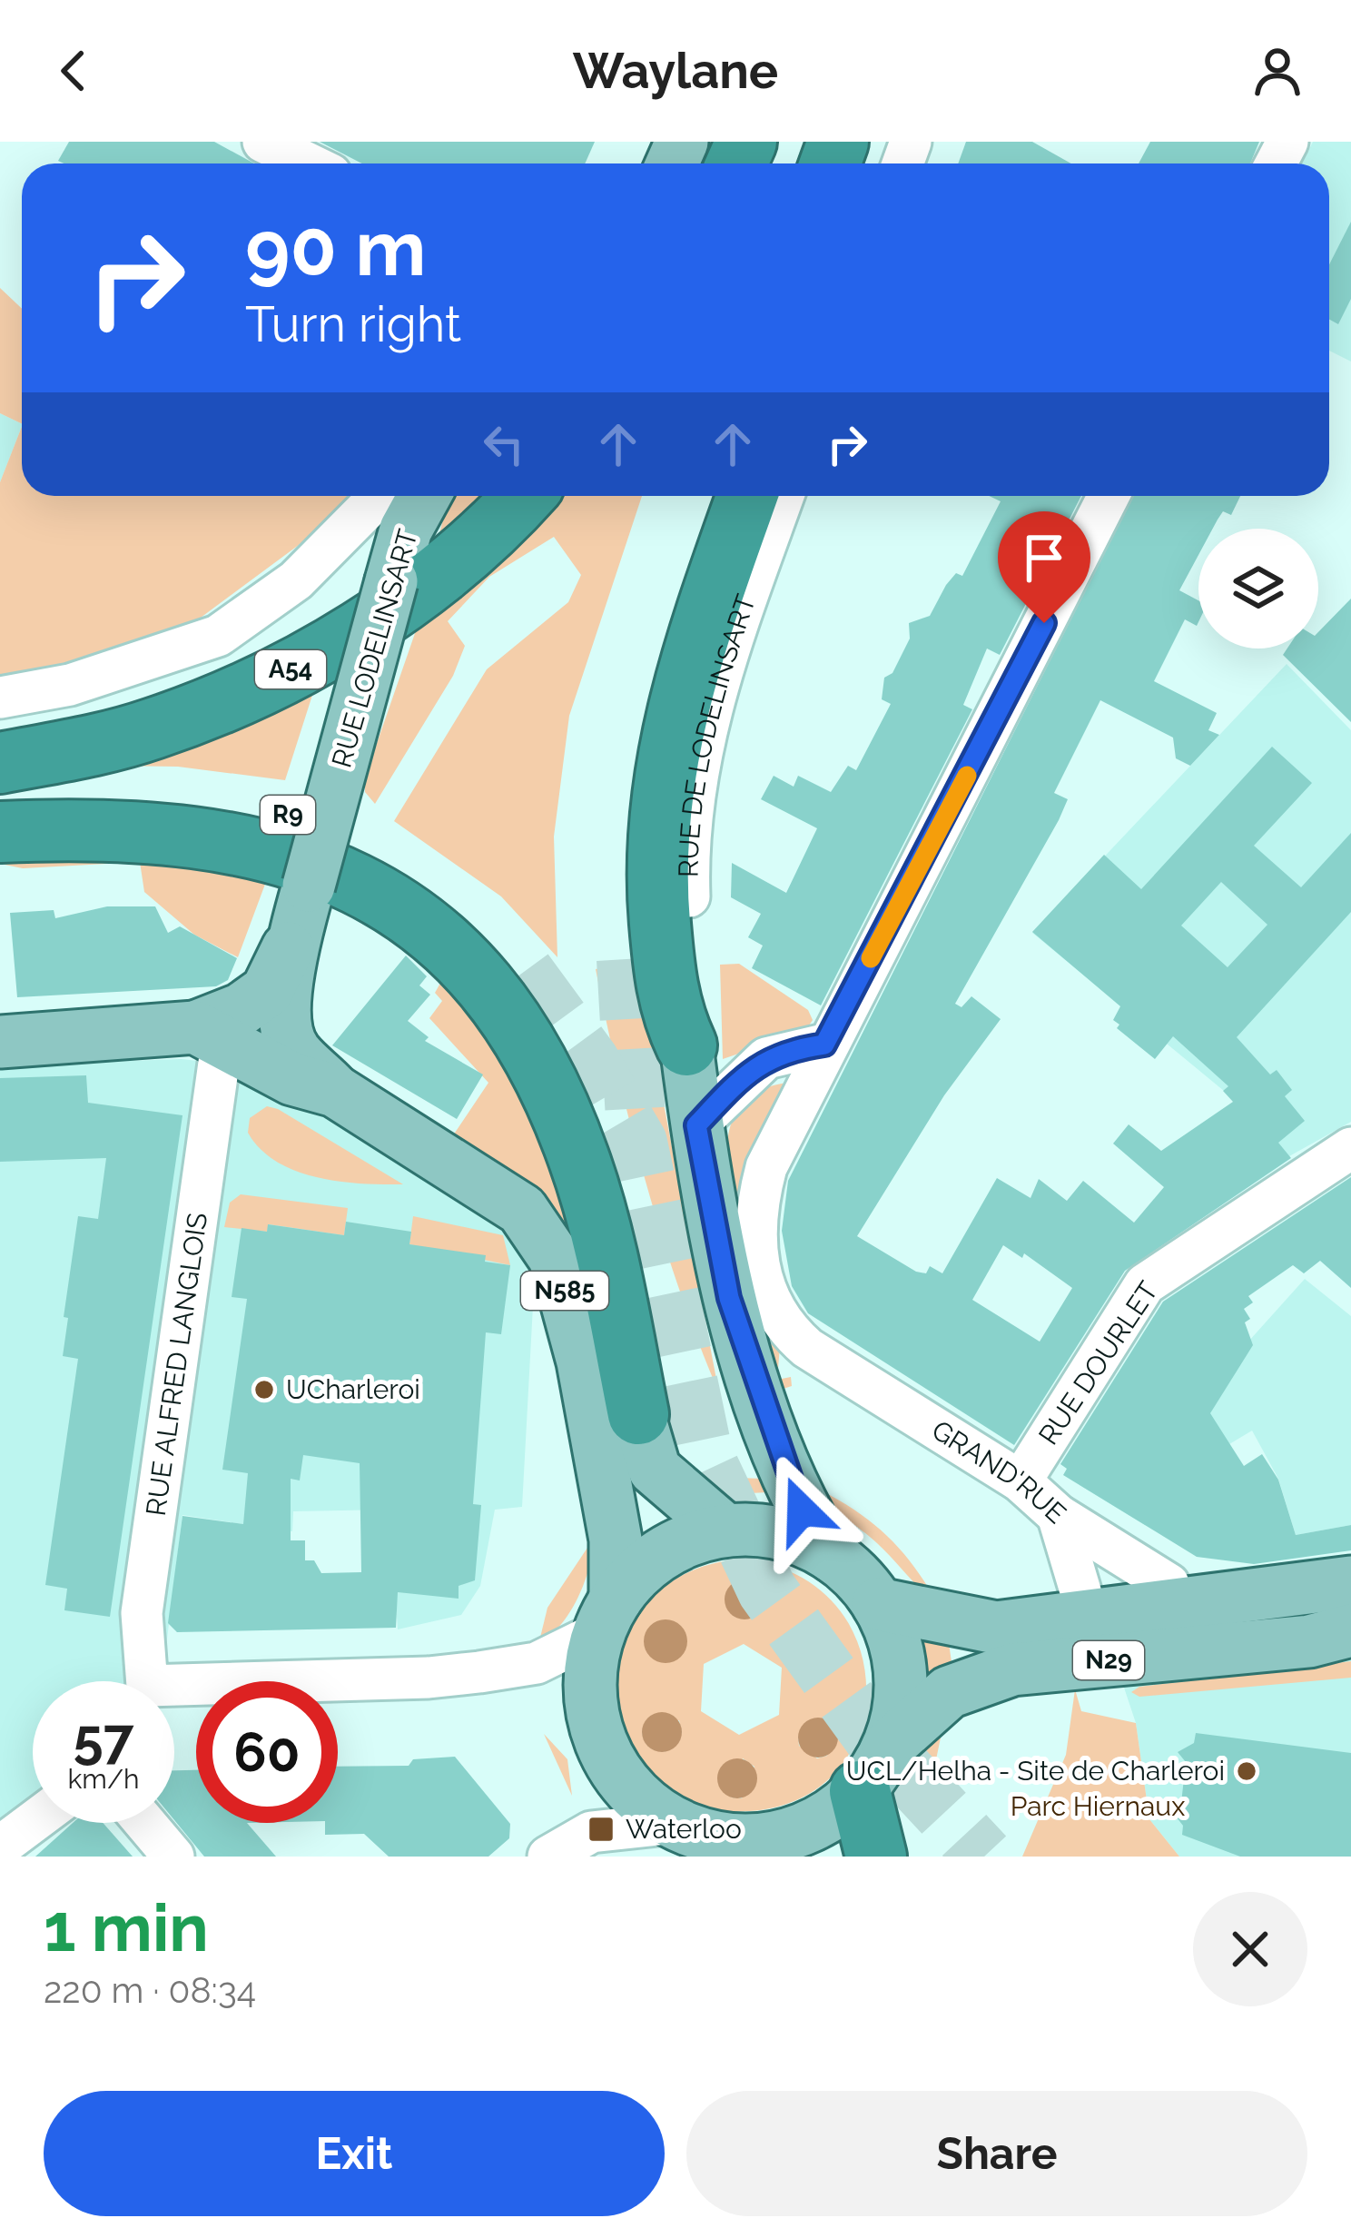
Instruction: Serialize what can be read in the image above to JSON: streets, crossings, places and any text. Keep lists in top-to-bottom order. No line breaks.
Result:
{"streets":{"highway":["A54","R9"],"main road":["RUE LODELINSART","RUE DE LODELINSART","N585","N29"],"street":["RUE DOURLET","RUE ALFRED LANGLOIS","GRAND'RUE"]},"crossings":[["RUE LODELINSART","N585"],["RUE LODELINSART","RUE ALFRED LANGLOIS"],["RUE DE LODELINSART","N585"],["RUE DE LODELINSART","RUE ALFRED LANGLOIS"],["RUE DE LODELINSART","N29"],["N585","RUE ALFRED LANGLOIS"],["N585","N29"],["RUE DOURLET","GRAND'RUE"],["RUE ALFRED LANGLOIS","N29"],["GRAND'RUE","N29"]],"parks":["Parc Hiernaux"],"places":{"other":["UCharleroi","UCL/Helha - Site de Charleroi"],"transit":["Waterloo"]},"page":{"header":"Waylane","turn":["90 m","Turn right"],"speed":"57 km/h","limit":"60","heading":["1 min","220 m · 08:34"],"buttons":["Exit","Share"]}}
